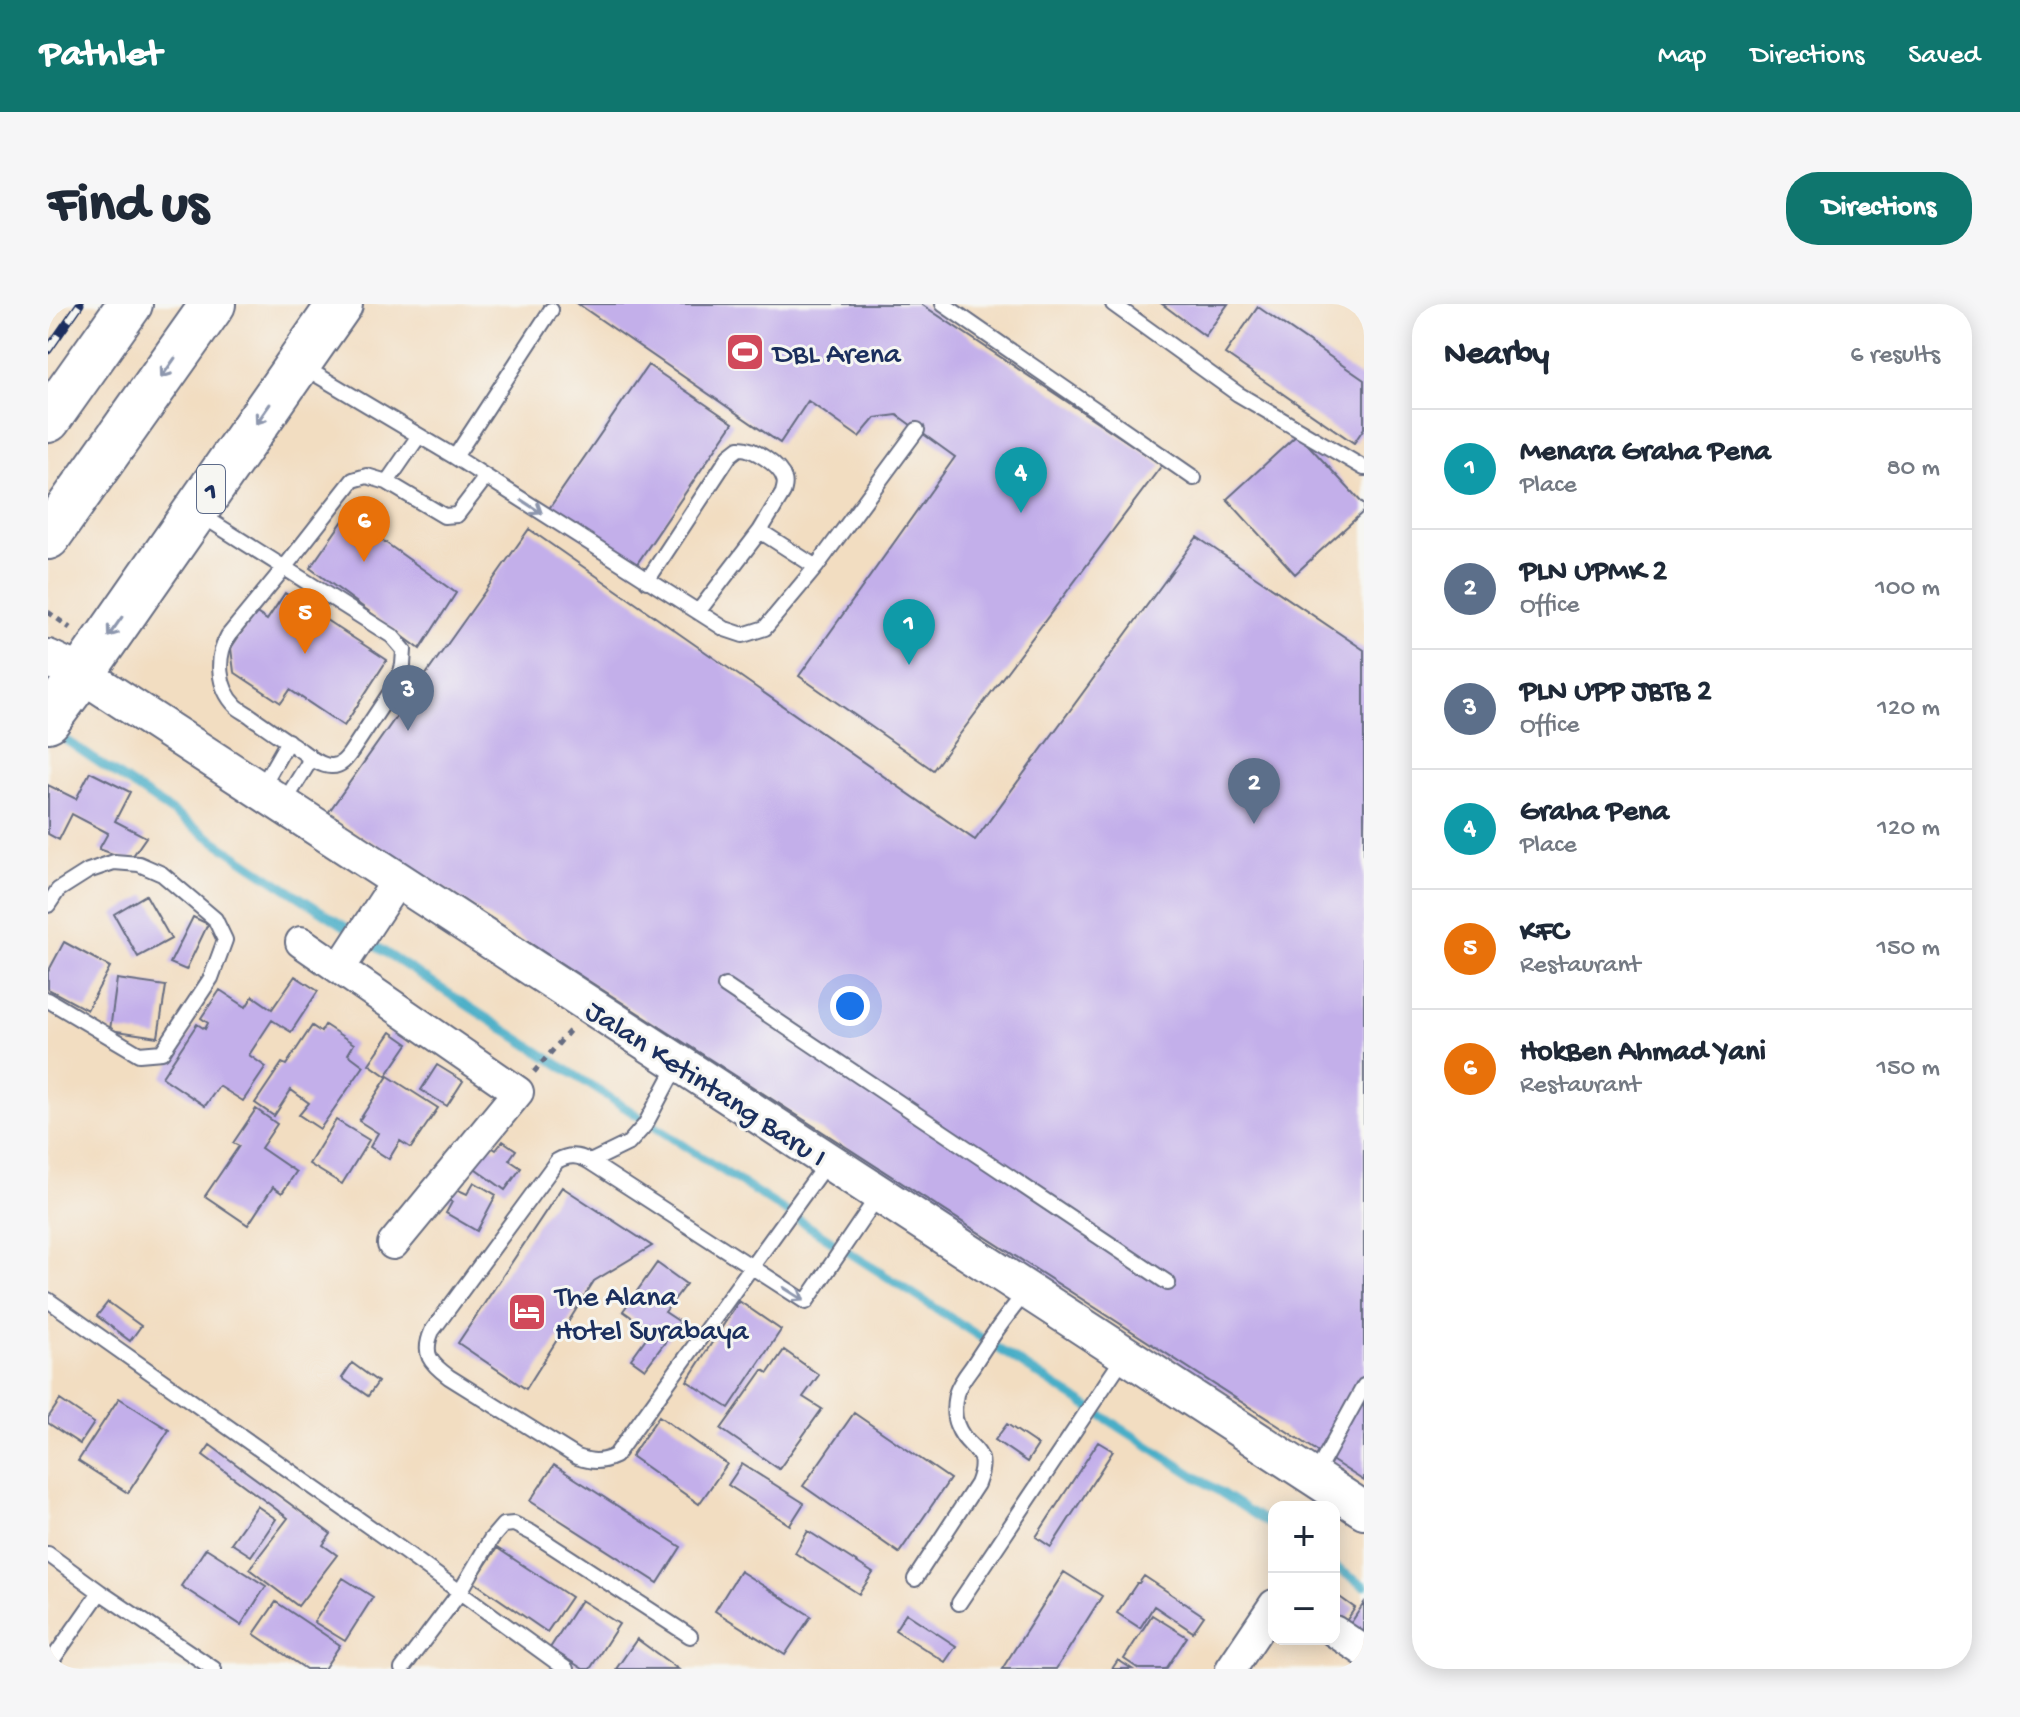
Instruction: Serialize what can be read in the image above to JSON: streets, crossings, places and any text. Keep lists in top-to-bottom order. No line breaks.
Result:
{"streets":{"highway":["1"],"street":["Jalan Ketintang Baru I"]},"crossings":[["1","Jalan Ketintang Baru I"]],"places":{"sports":["DBL Arena"],"hotel":["The Alana Hotel Surabaya"]},"page":{"header":"Pathlet","nav":["Map","Directions","Saved"],"buttons":"Directions","title":"Find us","heading":["Nearby","6 results"],"list":[{"mark":"1","name":"Menara Graha Pena","note":"Place","value":"80 m"},{"mark":"2","name":"PLN UPMK 2","note":"Office","value":"100 m"},{"mark":"3","name":"PLN UPP JBTB 2","note":"Office","value":"120 m"},{"mark":"4","name":"Graha Pena","note":"Place","value":"120 m"},{"mark":"5","name":"KFC","note":"Restaurant","value":"150 m"},{"mark":"6","name":"HokBen Ahmad Yani","note":"Restaurant","value":"150 m"}],"pins":["4","6","5","1","3","2"],"map_buttons":["+","−"]}}
